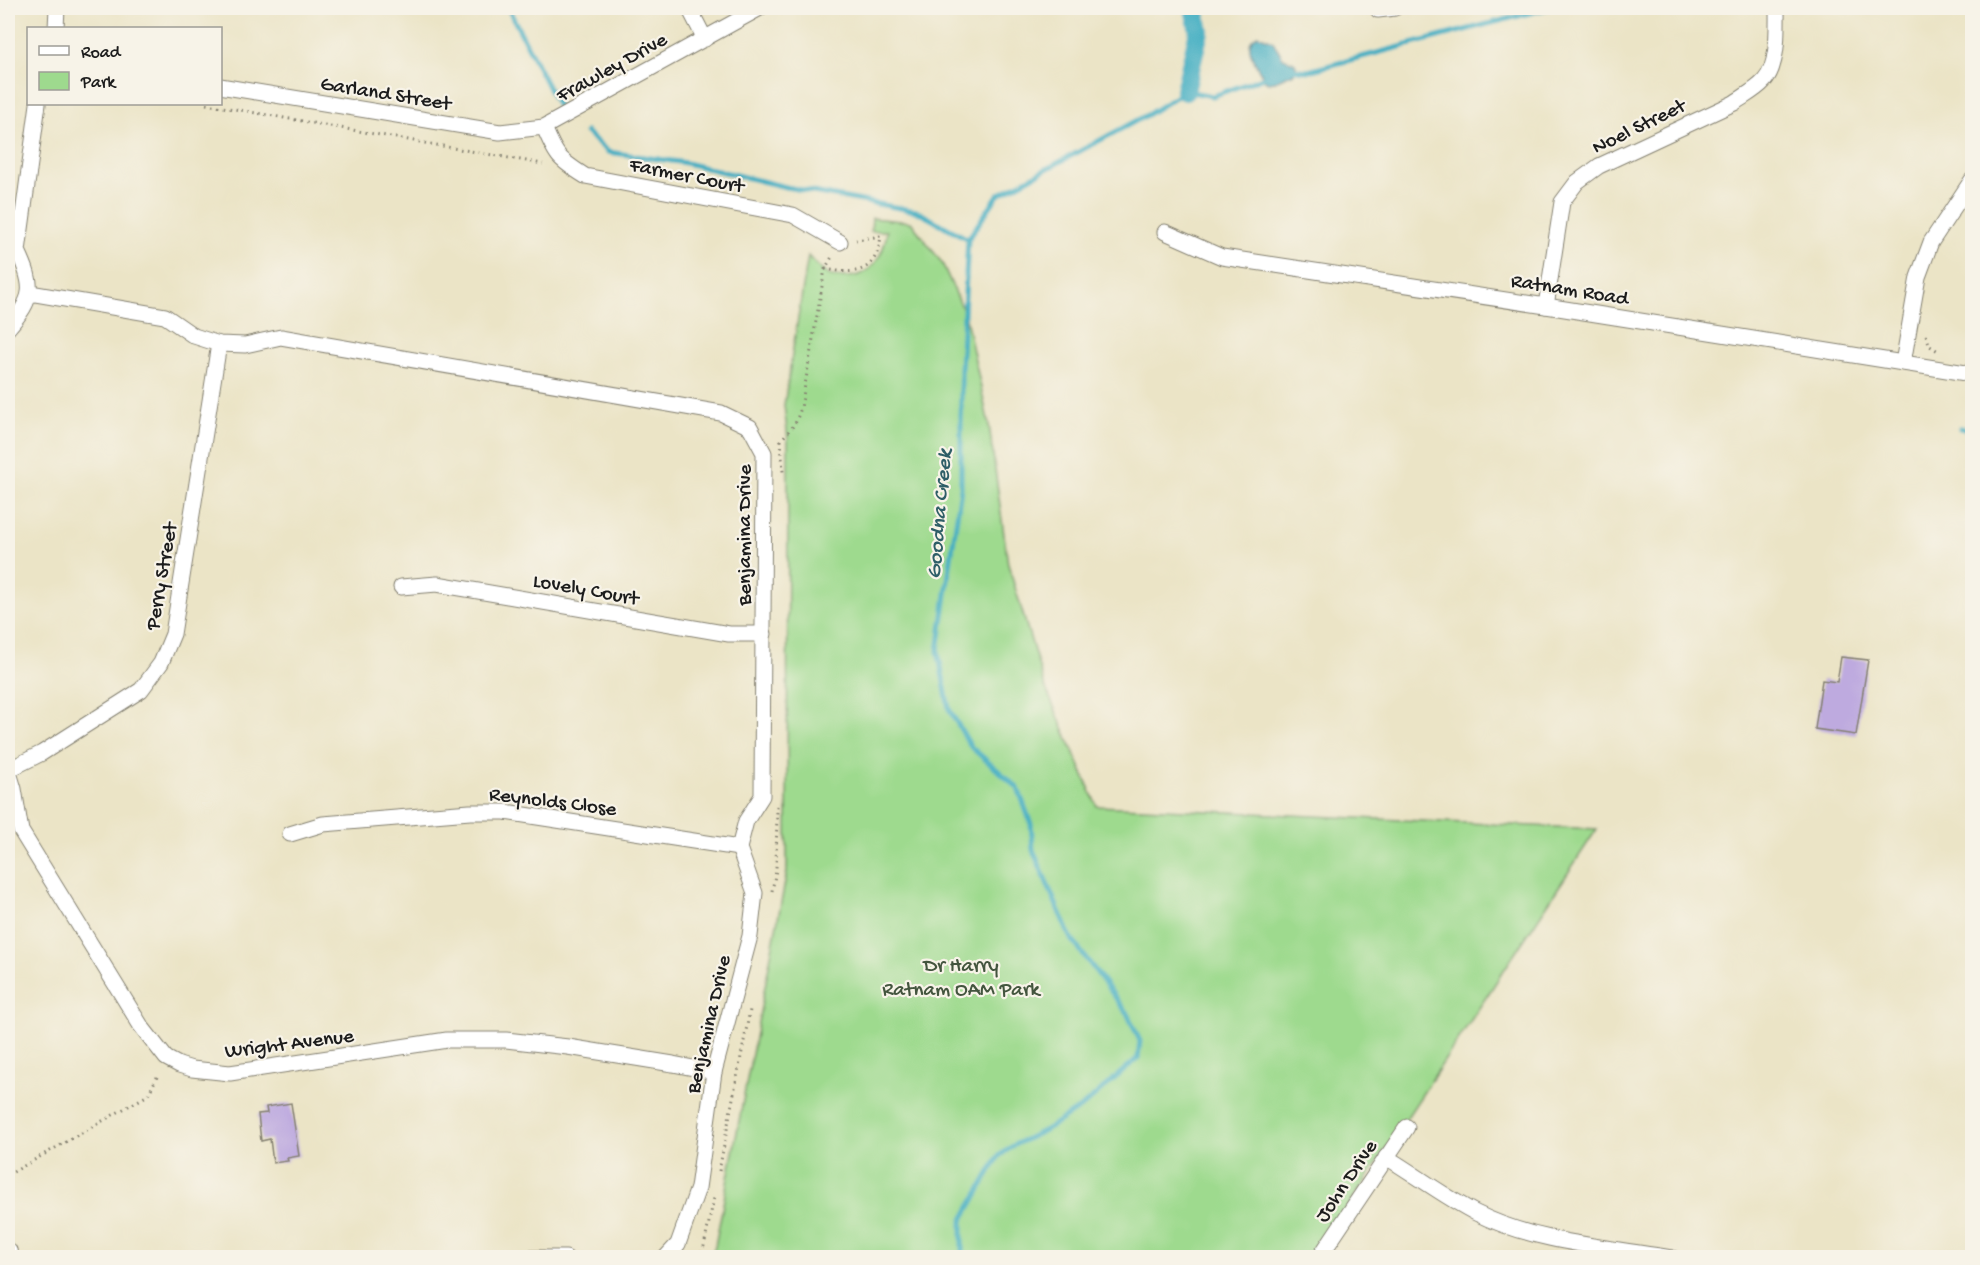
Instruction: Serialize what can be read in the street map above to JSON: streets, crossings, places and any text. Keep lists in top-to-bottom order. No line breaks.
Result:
{"streets":{"street":["Frawley Drive","Garland Street","Noel Street","Farmer Court","Ratnam Road","Benjamina Drive","Perry Street","Lovely Court","Reynolds Close","Wright Avenue","John Drive"]},"crossings":[["Frawley Drive","Garland Street"],["Frawley Drive","Farmer Court"],["Garland Street","Farmer Court"],["Noel Street","Ratnam Road"],["Benjamina Drive","Perry Street"],["Benjamina Drive","Lovely Court"],["Benjamina Drive","Reynolds Close"],["Benjamina Drive","Wright Avenue"],["Perry Street","Wright Avenue"]],"water":["Goodna Creek"],"parks":["Dr Harry Ratnam OAM Park"],"legend":["Road","Park"]}
